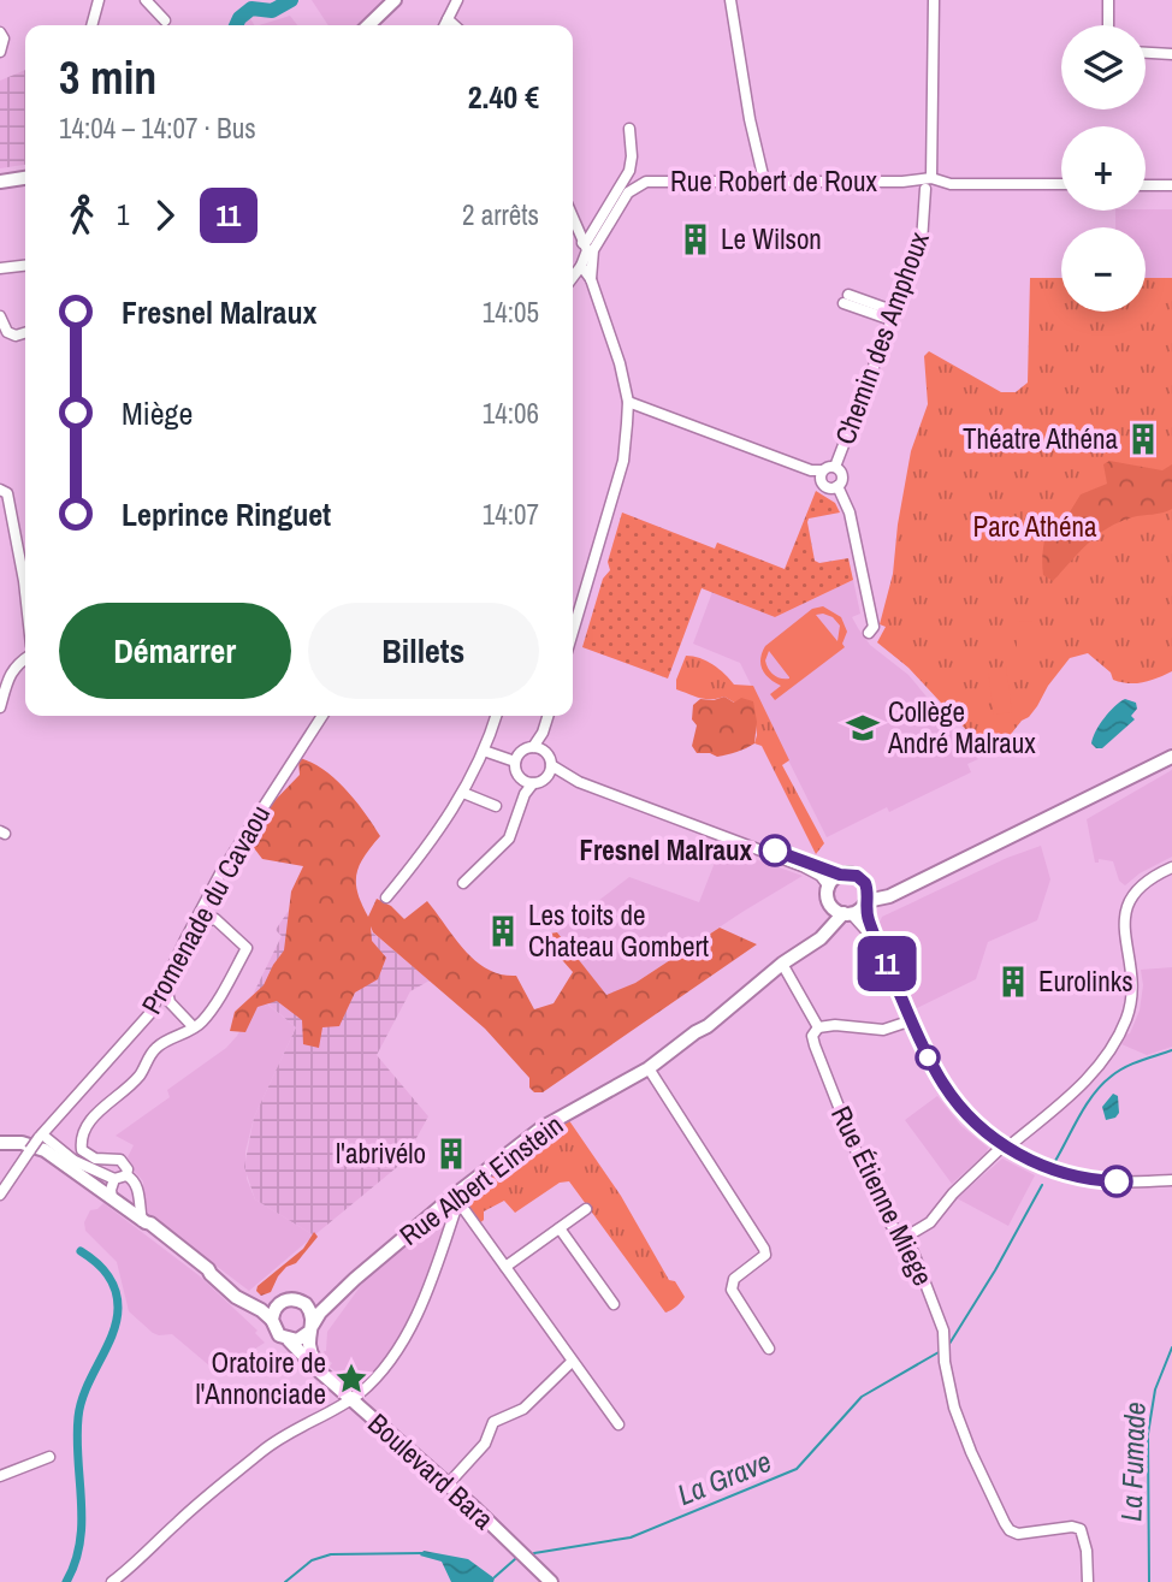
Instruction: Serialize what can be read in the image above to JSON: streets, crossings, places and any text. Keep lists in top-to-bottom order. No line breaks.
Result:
{"streets":{"street":["Rue Robert de Roux","Chemin des Amphoux","Promenade du Cavaou","Rue Albert Einstein","Rue Étienne Miege","Boulevard Bara"]},"crossings":[["Rue Robert de Roux","Chemin des Amphoux"],["Rue Albert Einstein","Boulevard Bara"]],"water":["La Fumade","La Grave"],"parks":["Parc Athéna"],"places":{"building":["Le Wilson","Théatre Athéna","Les toits de Chateau Gombert","Eurolinks","l'abrivélo"],"school or university":["Collège André Malraux"],"other":["Fresnel Malraux"],"place":["Oratoire de l'Annonciade"]},"lines":["bus line 11"],"page":{"on_map":"11","map_buttons":["+","−"],"heading":["3 min","14:04 – 14:07 · Bus","2.40 €"],"legs":["1","11","2 arrêts"],"list":[{"name":"Fresnel Malraux","value":"14:05"},{"name":"Miège","value":"14:06"},{"name":"Leprince Ringuet","value":"14:07"}],"buttons":["Démarrer","Billets"]}}
